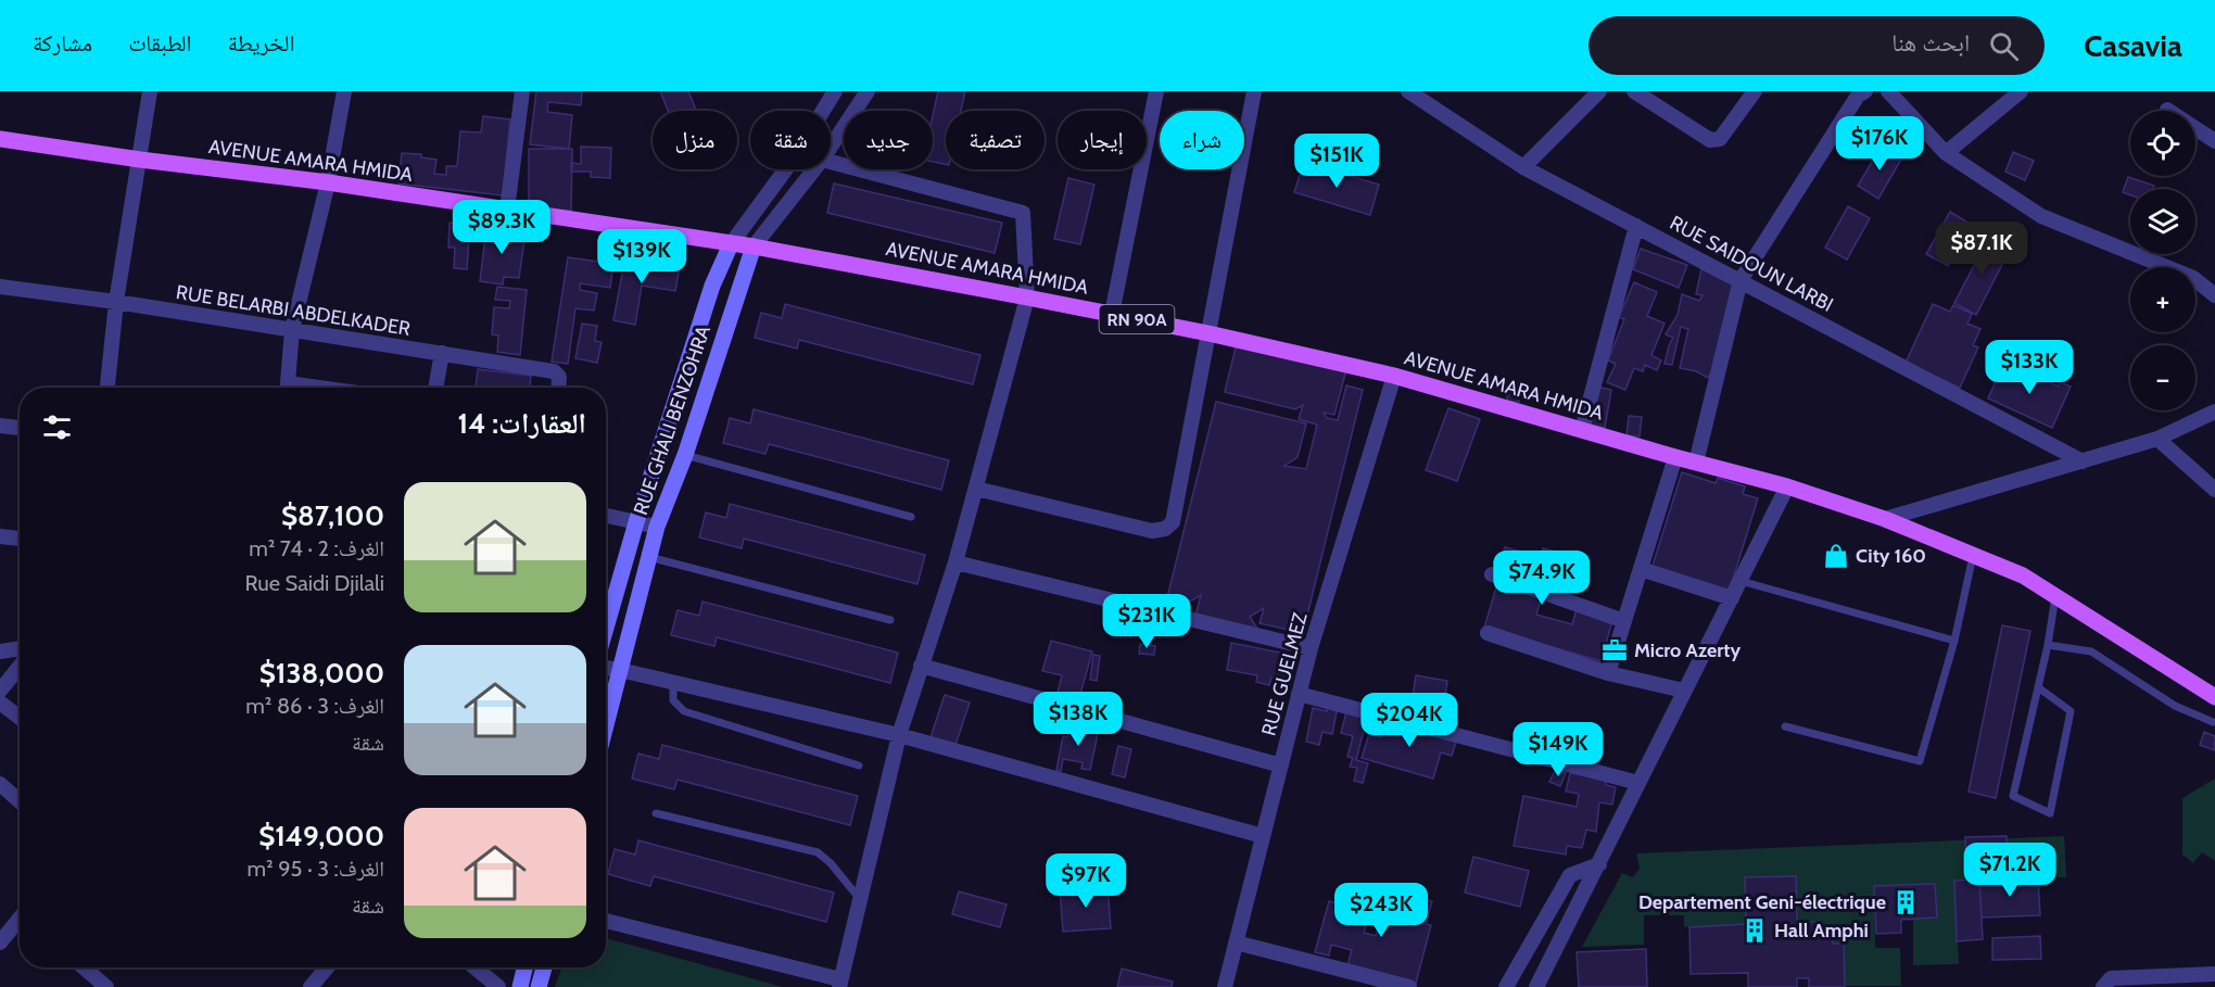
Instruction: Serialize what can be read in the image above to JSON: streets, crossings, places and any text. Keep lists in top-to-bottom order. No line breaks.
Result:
{"streets":{"main road":["AVENUE AMARA HMIDA","RN 90A","RUE GHALI BENZOHRA"],"street":["RUE SAIDOUN LARBI","RUE BELARBI ABDELKADER","RUE GUELMEZ"]},"crossings":[["AVENUE AMARA HMIDA","RUE GHALI BENZOHRA"],["AVENUE AMARA HMIDA","RUE GUELMEZ"]],"places":{"shop":["City 160"],"office":["Micro Azerty"],"building":["Departement Geni-électrique","Hall Amphi"]},"page":{"header":"Casavia","search":"ابحث هنا","nav":["الخريطة","الطبقات","مشاركة"],"map_buttons":["+","−"],"chip":["شراء","إيجار","تصفية","جديد","شقة","منزل"],"price":["$176K","$151K","$89.3K","$87.1K","$139K","$133K","$74.9K","$231K","$138K","$204K","$149K","$71.2K","$97K","$243K"],"heading":"العقارات: 14","list":[{"name":"$87,100","note":"الغرف: 2 · 74 m² · Rue Saidi Djilali"},{"name":"$138,000","note":"الغرف: 3 · 86 m² · شقة"},{"name":"$149,000","note":"الغرف: 3 · 95 m² · شقة"}]}}
